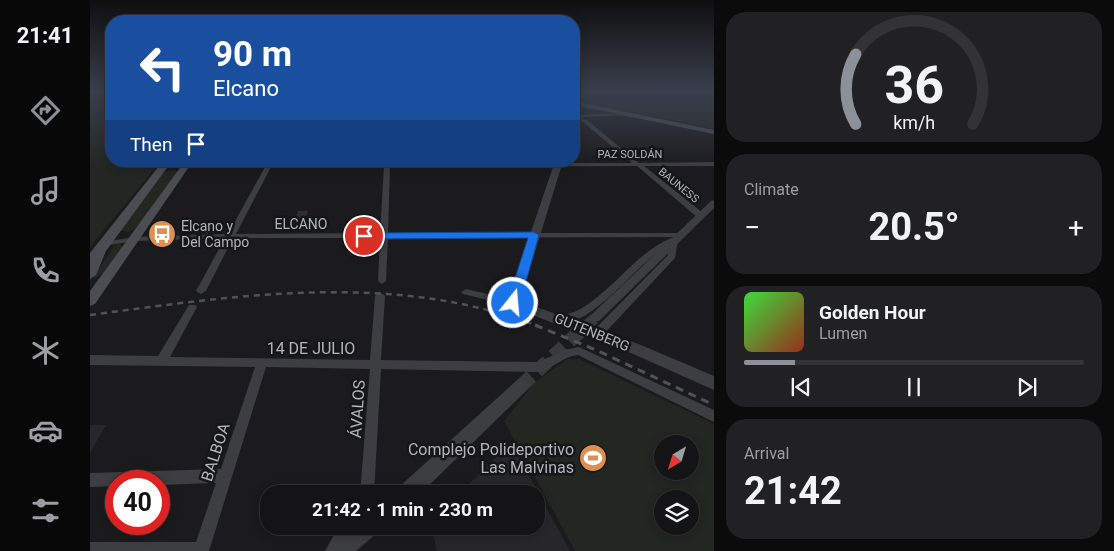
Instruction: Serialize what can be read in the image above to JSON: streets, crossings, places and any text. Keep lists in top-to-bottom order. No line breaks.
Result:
{"streets":{"street":["PAZ SOLDÁN","BAUNESS","ELCANO","GUTENBERG","14 DE JULIO","ÁVALOS","BALBOA"]},"crossings":[["PAZ SOLDÁN","BAUNESS"],["GUTENBERG","14 DE JULIO"],["14 DE JULIO","ÁVALOS"],["14 DE JULIO","BALBOA"]],"places":{"bus stop":["Elcano y Del Campo"],"sports":["Complejo Polideportivo Las Malvinas"]},"north":"bottom left","page":{"tabs":"21:41","turn":["90 m","Elcano"],"then":"Then","tile":["Climate",["Arrival","21:42"]],"heat":["−","20.5°","+"],"song":["Golden Hour","Lumen"],"limit":"40","trip":"21:42 · 1 min · 230 m","gauge":["36","km/h"]}}
